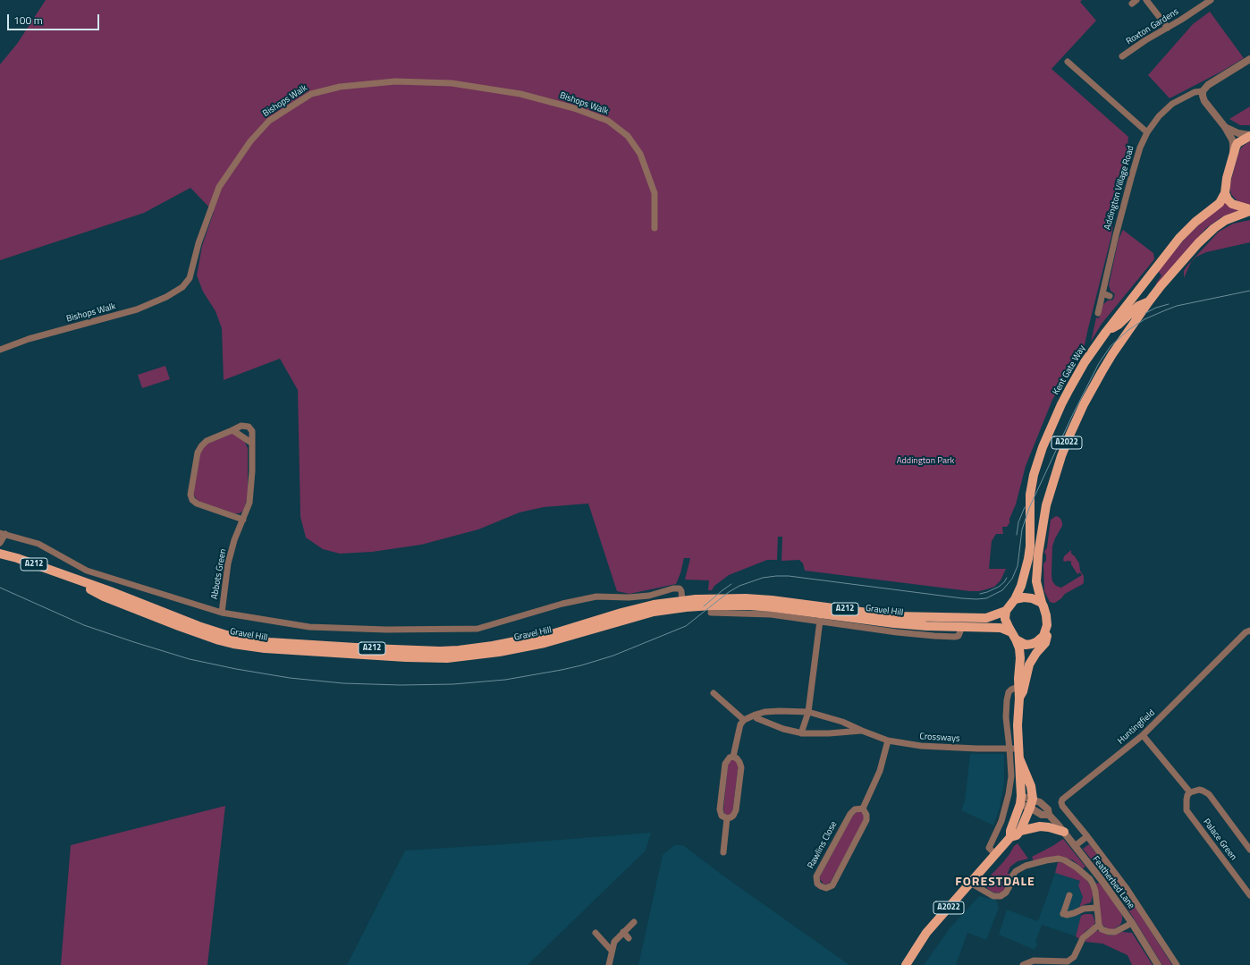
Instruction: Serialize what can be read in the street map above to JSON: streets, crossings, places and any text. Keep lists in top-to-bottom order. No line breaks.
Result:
{"streets":{"main road":["Kent Gate Way","A2022","A212","Gravel Hill"],"street":["Roxton Gardens","Bishops Walk","Addington Village Road","Abbots Green","Huntingfield","Crossways","Palace Green","Rawlins Close","Featherbed Lane"]},"crossings":[["Kent Gate Way","A2022"],["Kent Gate Way","Gravel Hill"],["A2022","Gravel Hill"],["A2022","Crossways"],["A2022","Featherbed Lane"],["Abbots Green","Gravel Hill"],["Crossways","Rawlins Close"]],"districts":["FORESTDALE"],"parks":["Addington Park"],"scale_bar":"100 m"}
